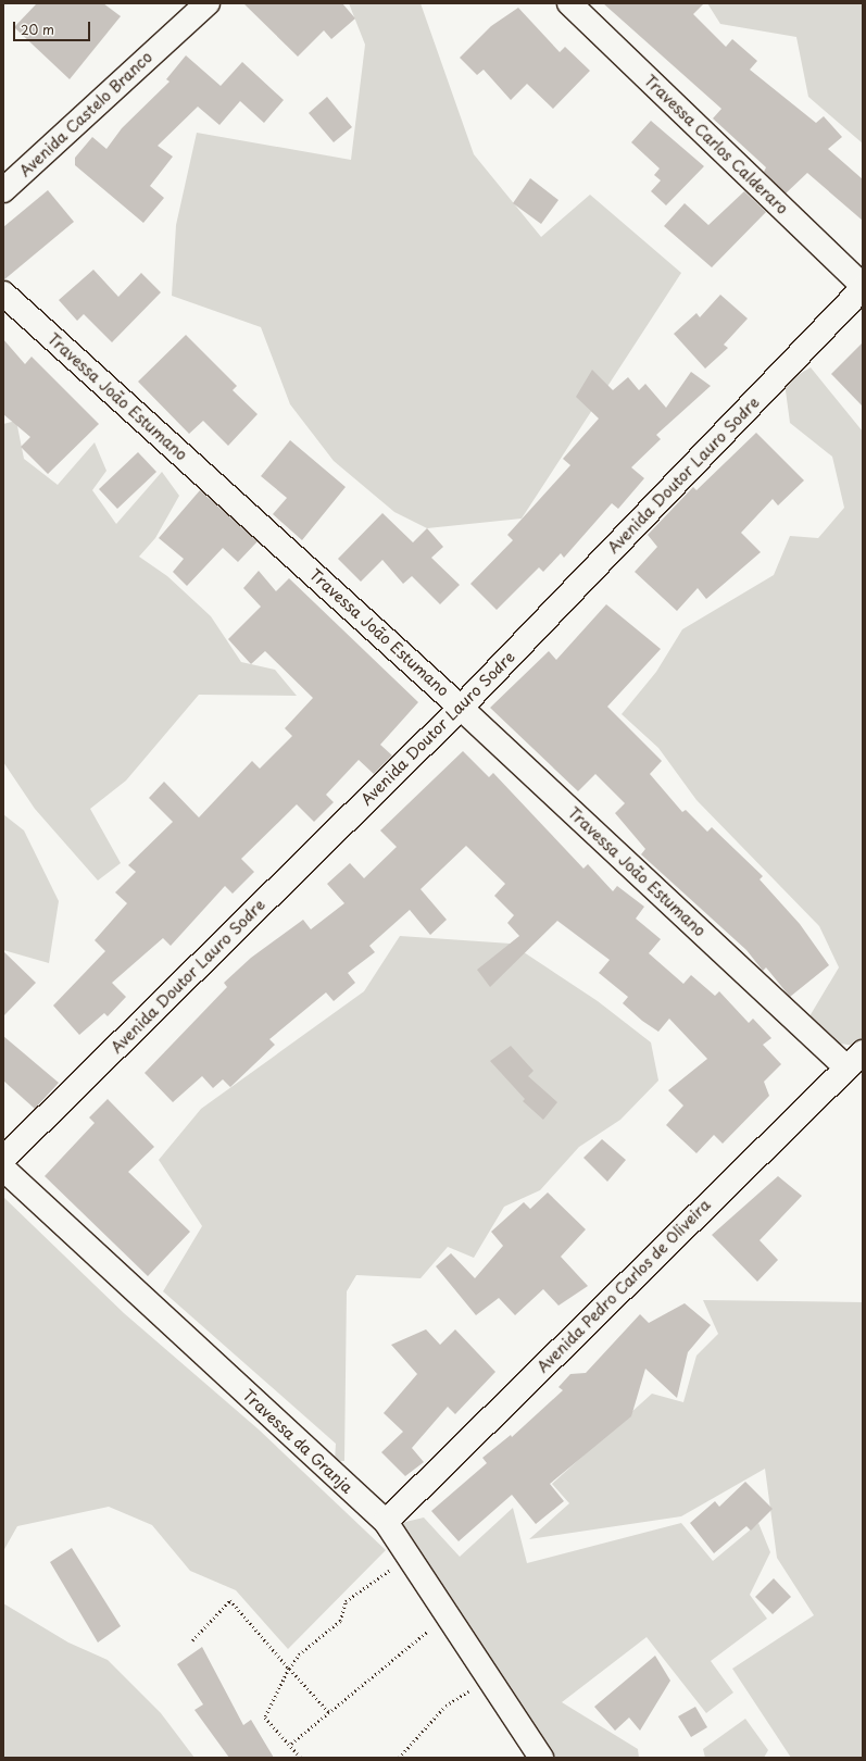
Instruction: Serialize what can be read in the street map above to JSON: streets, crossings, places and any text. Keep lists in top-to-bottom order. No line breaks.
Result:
{"streets":{"street":["Avenida Castelo Branco","Travessa Carlos Calderaro","Travessa João Estumano","Avenida Doutor Lauro Sodre","Avenida Pedro Carlos de Oliveira","Travessa da Granja"]},"crossings":[["Travessa Carlos Calderaro","Avenida Doutor Lauro Sodre"],["Travessa João Estumano","Avenida Doutor Lauro Sodre"],["Travessa João Estumano","Avenida Pedro Carlos de Oliveira"],["Avenida Pedro Carlos de Oliveira","Travessa da Granja"]],"scale_bar":"20 m"}
